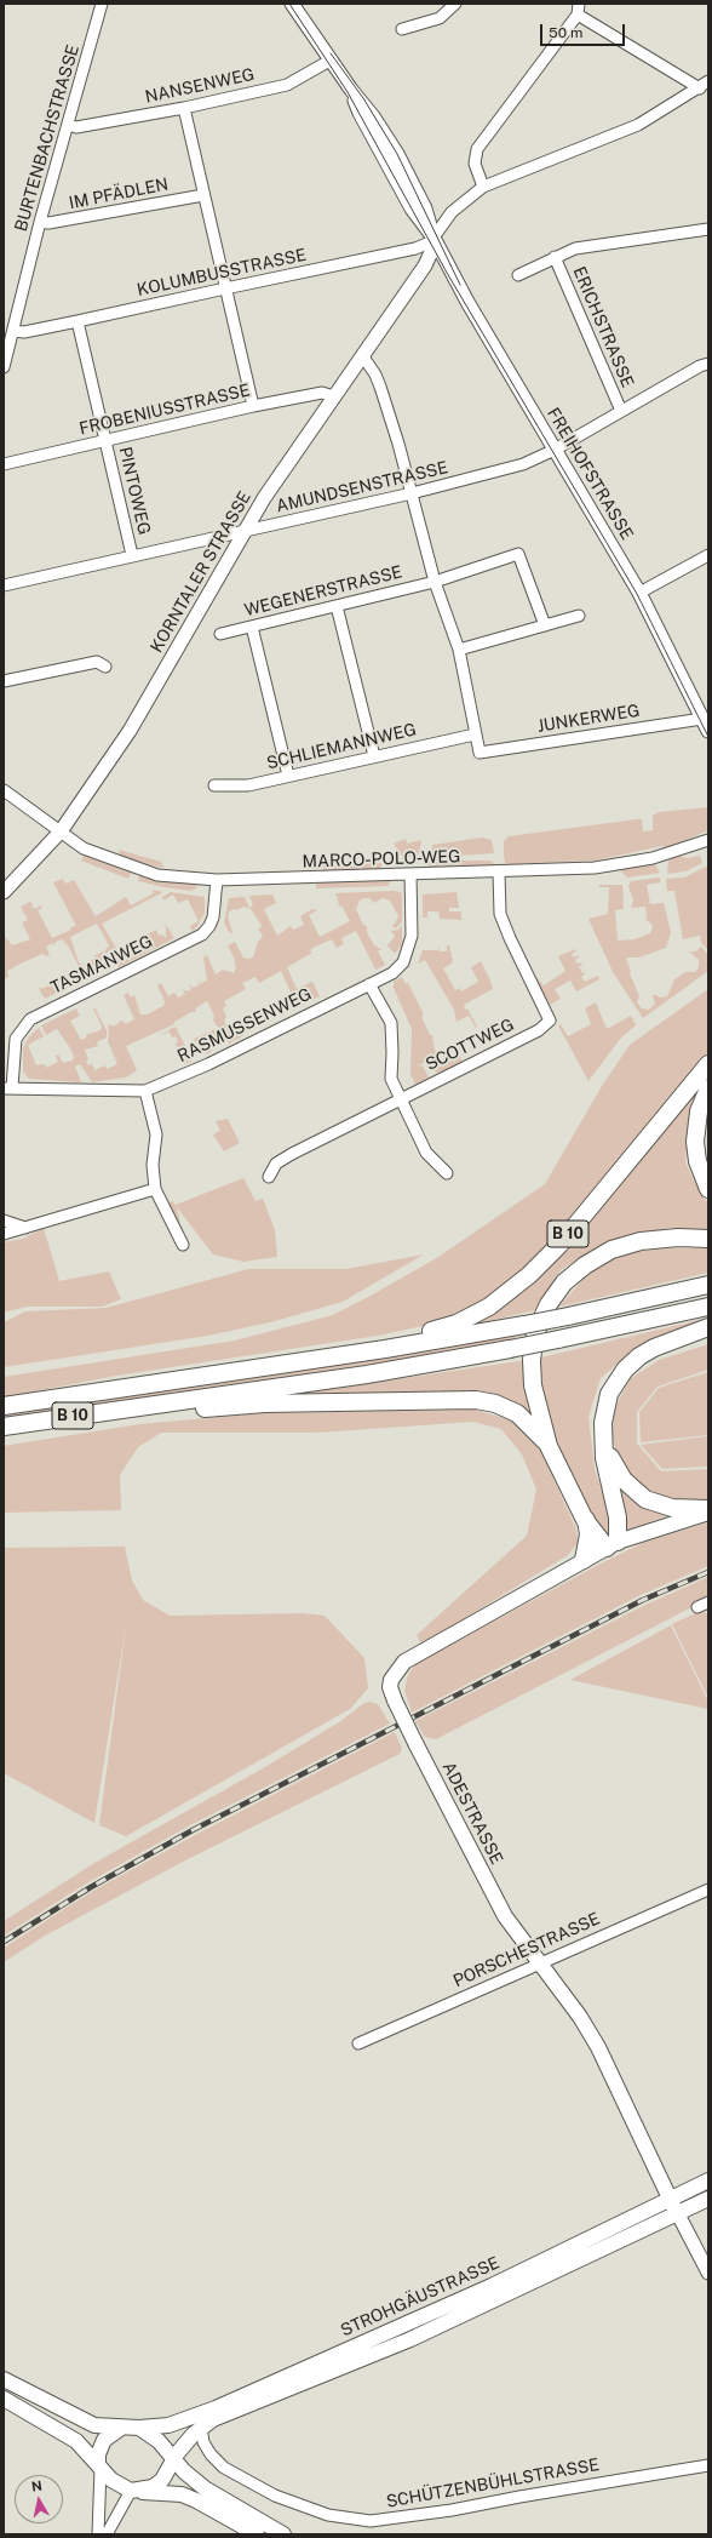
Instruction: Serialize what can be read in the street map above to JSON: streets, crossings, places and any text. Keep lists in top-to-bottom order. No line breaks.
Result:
{"streets":{"highway":["B 10"],"main road":["ADESTRASSE","STROHGÄUSTRASSE"],"street":["NANSENWEG","BURTENBACHSTRASSE","IM PFÄDLEN","KOLUMBUSSTRASSE","ERICHSTRASSE","FROBENIUSSTRASSE","FREIHOFSTRASSE","AMUNDSENSTRASSE","PINTOWEG","KORNTALER STRASSE","WEGENERSTRASSE","JUNKERWEG","SCHLIEMANNWEG","MARCO-POLO-WEG","TASMANWEG","RASMUSSENWEG","SCOTTWEG","PORSCHESTRASSE","SCHÜTZENBÜHLSTRASSE"]},"crossings":[["NANSENWEG","BURTENBACHSTRASSE"],["NANSENWEG","FREIHOFSTRASSE"],["BURTENBACHSTRASSE","IM PFÄDLEN"],["BURTENBACHSTRASSE","KOLUMBUSSTRASSE"],["KOLUMBUSSTRASSE","FREIHOFSTRASSE"],["KOLUMBUSSTRASSE","PINTOWEG"],["KOLUMBUSSTRASSE","KORNTALER STRASSE"],["ERICHSTRASSE","AMUNDSENSTRASSE"],["FROBENIUSSTRASSE","PINTOWEG"],["FROBENIUSSTRASSE","KORNTALER STRASSE"],["FREIHOFSTRASSE","AMUNDSENSTRASSE"],["FREIHOFSTRASSE","KORNTALER STRASSE"],["FREIHOFSTRASSE","JUNKERWEG"],["AMUNDSENSTRASSE","PINTOWEG"],["AMUNDSENSTRASSE","KORNTALER STRASSE"],["KORNTALER STRASSE","MARCO-POLO-WEG"],["JUNKERWEG","SCHLIEMANNWEG"],["MARCO-POLO-WEG","TASMANWEG"],["MARCO-POLO-WEG","RASMUSSENWEG"],["MARCO-POLO-WEG","SCOTTWEG"],["TASMANWEG","RASMUSSENWEG"],["ADESTRASSE","PORSCHESTRASSE"],["ADESTRASSE","STROHGÄUSTRASSE"],["STROHGÄUSTRASSE","SCHÜTZENBÜHLSTRASSE"]],"scale_bar":"50 m","north":"top"}
